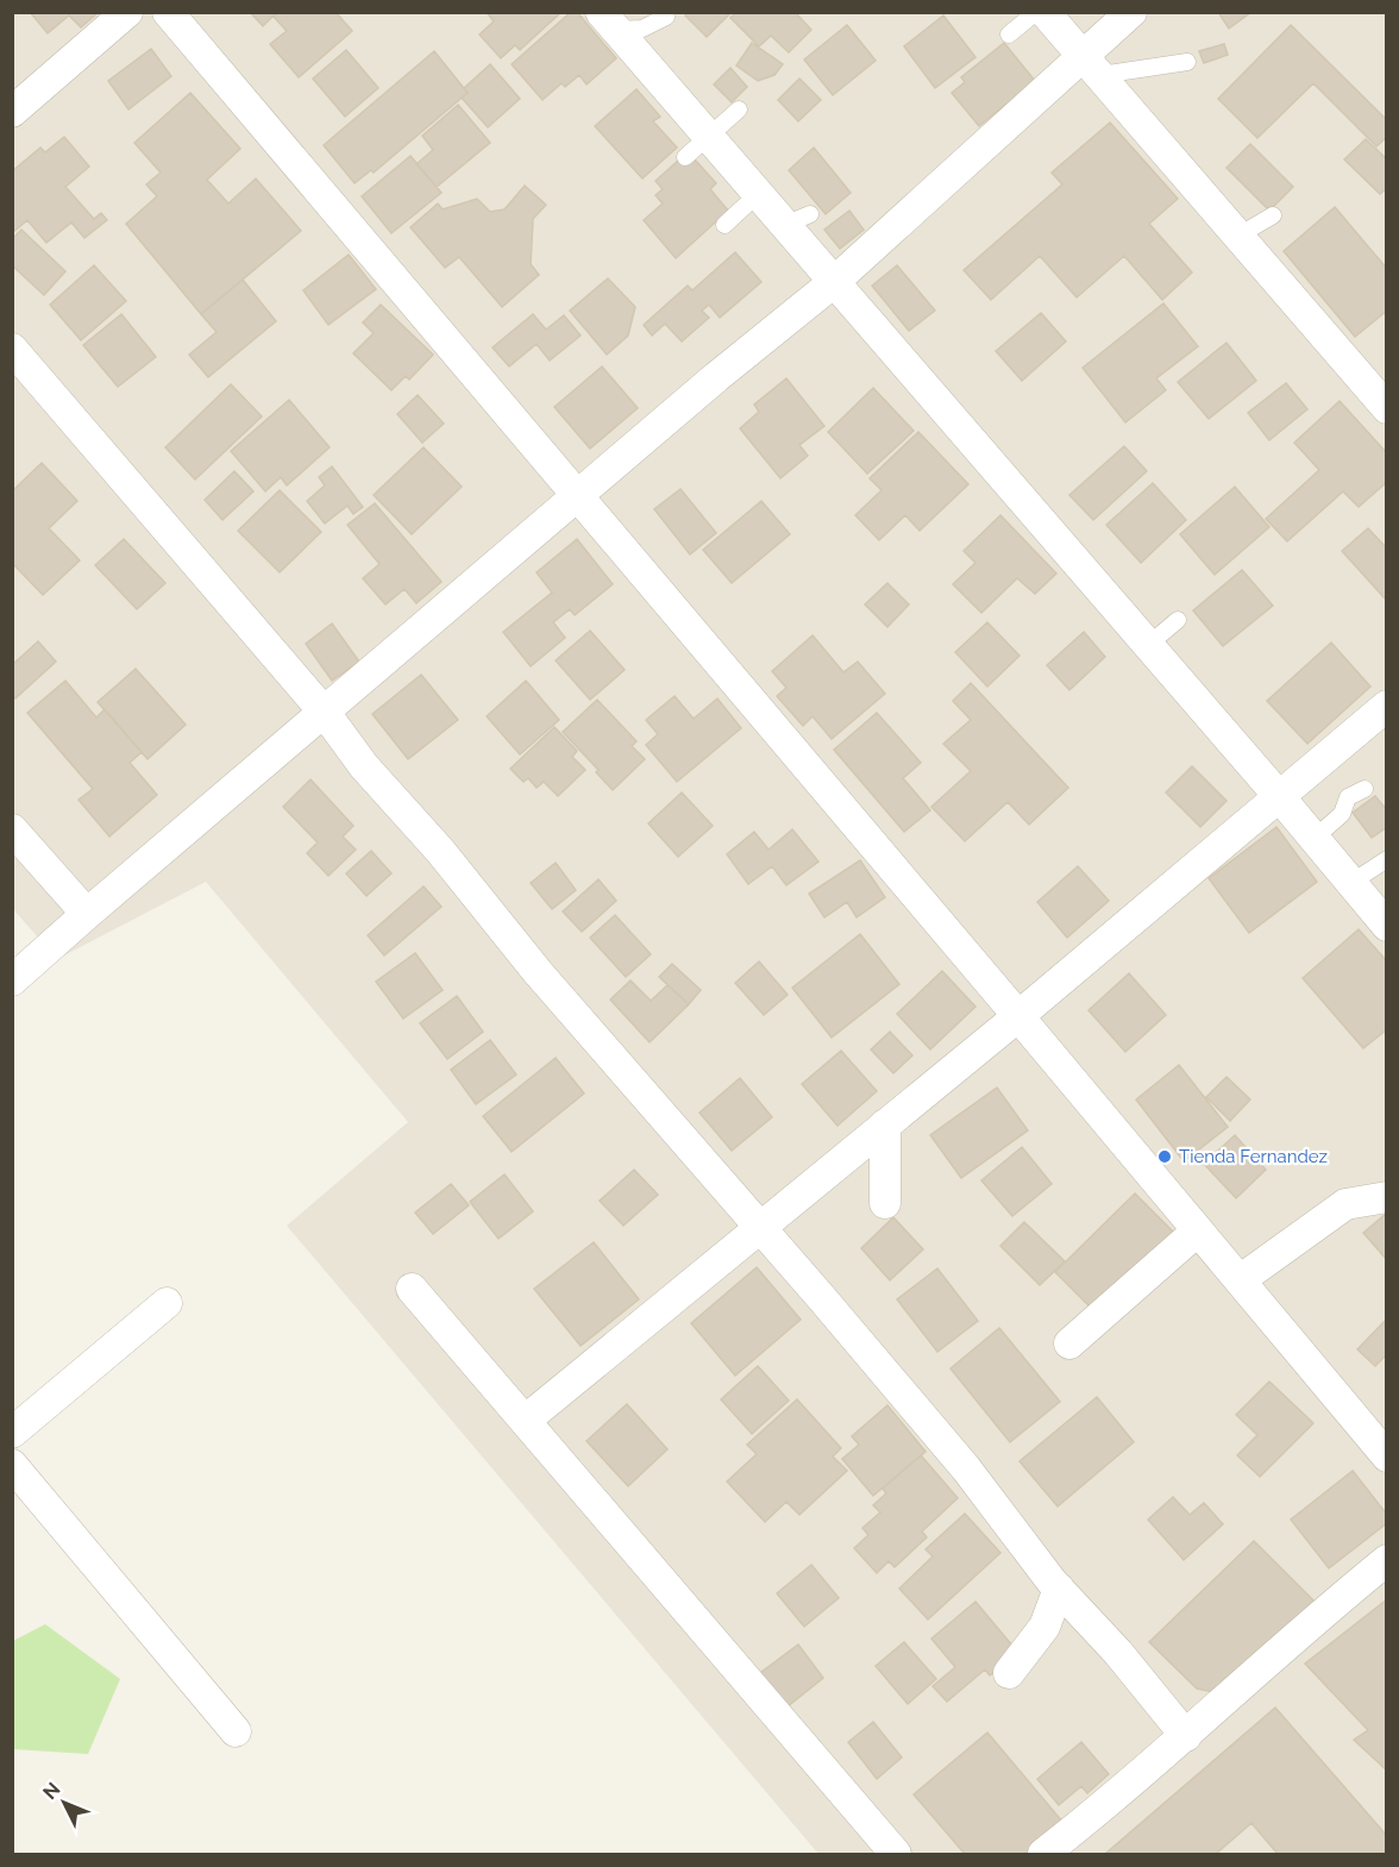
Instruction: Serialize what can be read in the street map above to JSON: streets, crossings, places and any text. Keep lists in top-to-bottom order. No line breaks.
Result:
{"places":["Tienda Fernandez"],"north":"top left"}
